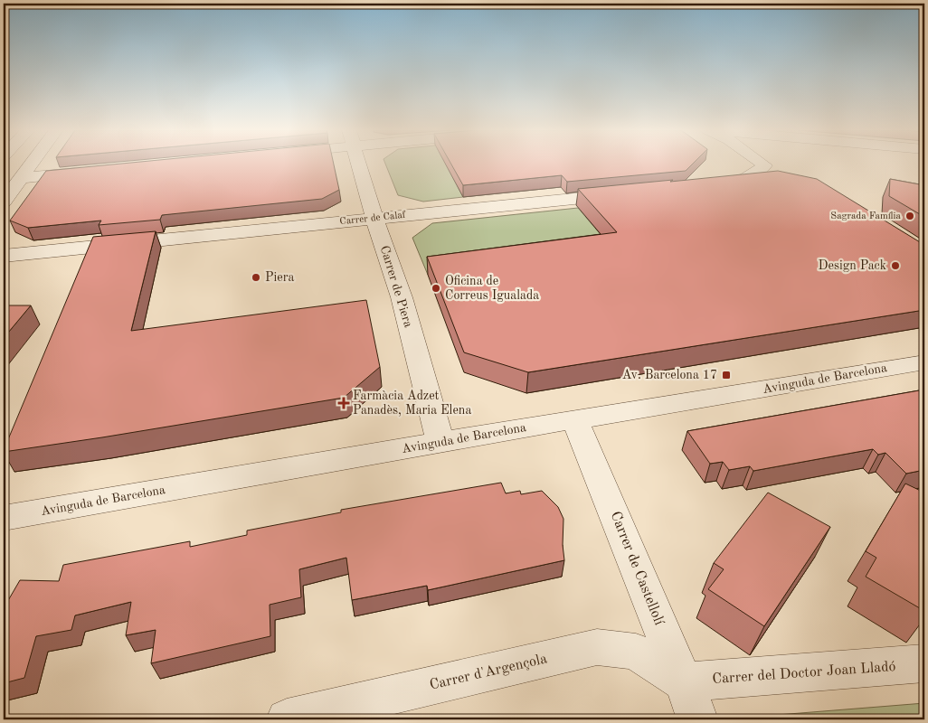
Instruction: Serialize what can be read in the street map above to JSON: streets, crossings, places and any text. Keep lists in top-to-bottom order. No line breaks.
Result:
{"streets":{"street":["Carrer de Calaf","Carrer de Piera","Avinguda de Barcelona","Carrer de Castellolí","Carrer d'Argençola","Carrer del Doctor Joan Lladó"]},"crossings":[["Carrer de Calaf","Carrer de Piera"],["Carrer de Piera","Avinguda de Barcelona"],["Avinguda de Barcelona","Carrer de Castellolí"],["Carrer de Castellolí","Carrer d'Argençola"],["Carrer de Castellolí","Carrer del Doctor Joan Lladó"],["Carrer d'Argençola","Carrer del Doctor Joan Lladó"]],"places":{"other":["Sagrada Família","Design Pack","Piera","Oficina de Correus Igualada"],"transit":["Av. Barcelona 17"],"health":["Farmàcia Adzet Panadès, Maria Elena"]}}
